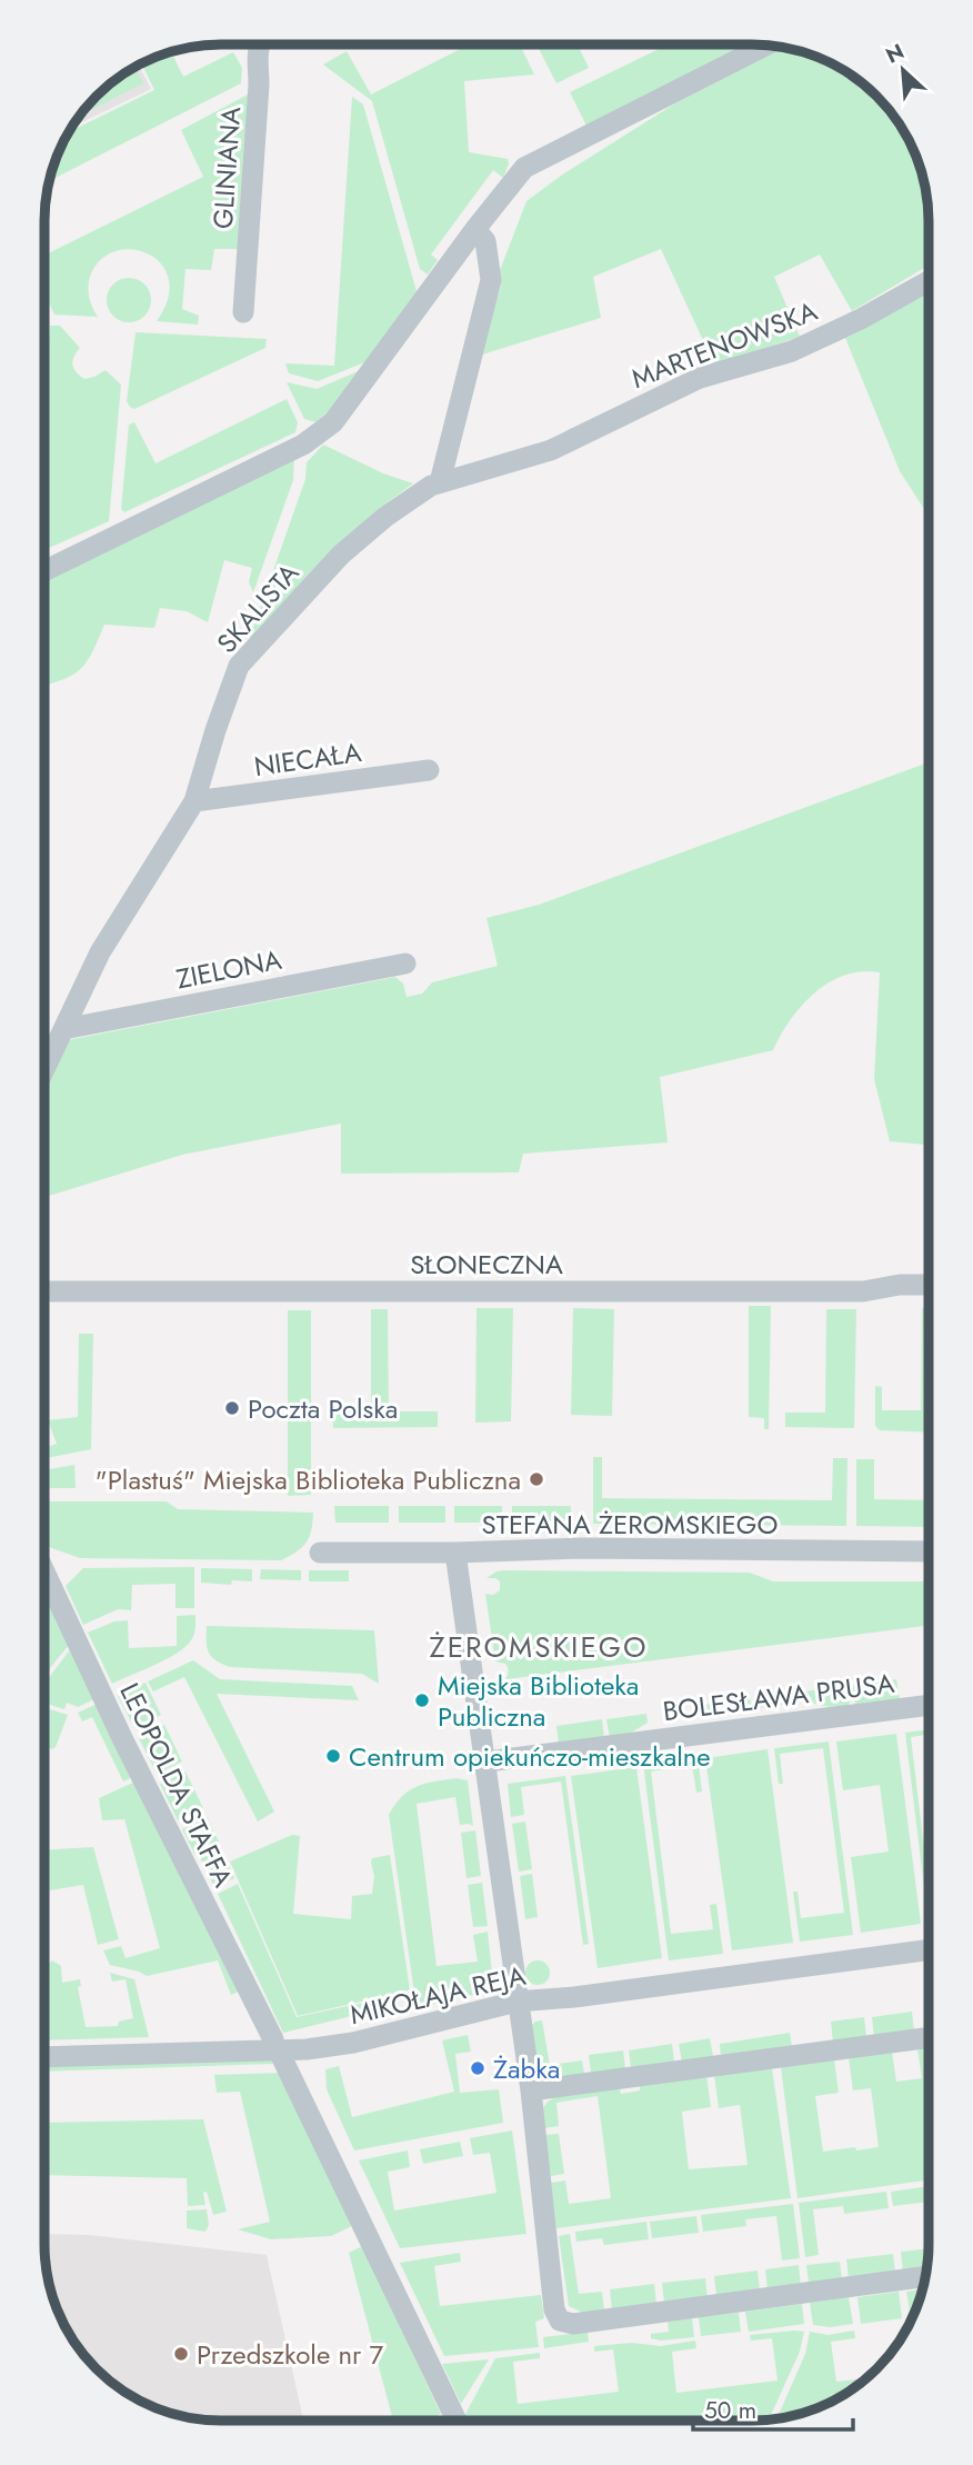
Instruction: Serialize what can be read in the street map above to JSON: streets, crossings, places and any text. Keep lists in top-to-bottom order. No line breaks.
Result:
{"streets":{"street":["GLINIANA","MARTENOWSKA","SKALISTA","NIECAŁA","ZIELONA","SŁONECZNA","STEFANA ŻEROMSKIEGO","BOLESŁAWA PRUSA","LEOPOLDA STAFFA","MIKOŁAJA REJA"]},"crossings":[["MARTENOWSKA","SKALISTA"],["SKALISTA","NIECAŁA"],["SKALISTA","ZIELONA"]],"districts":["ŻEROMSKIEGO"],"places":["Poczta Polska","\"Plastuś\" Miejska Biblioteka Publiczna","Miejska Biblioteka Publiczna","Centrum opiekuńczo-mieszkalne","Żabka","Przedszkole nr 7"],"scale_bar":"50 m","north":"top left"}
